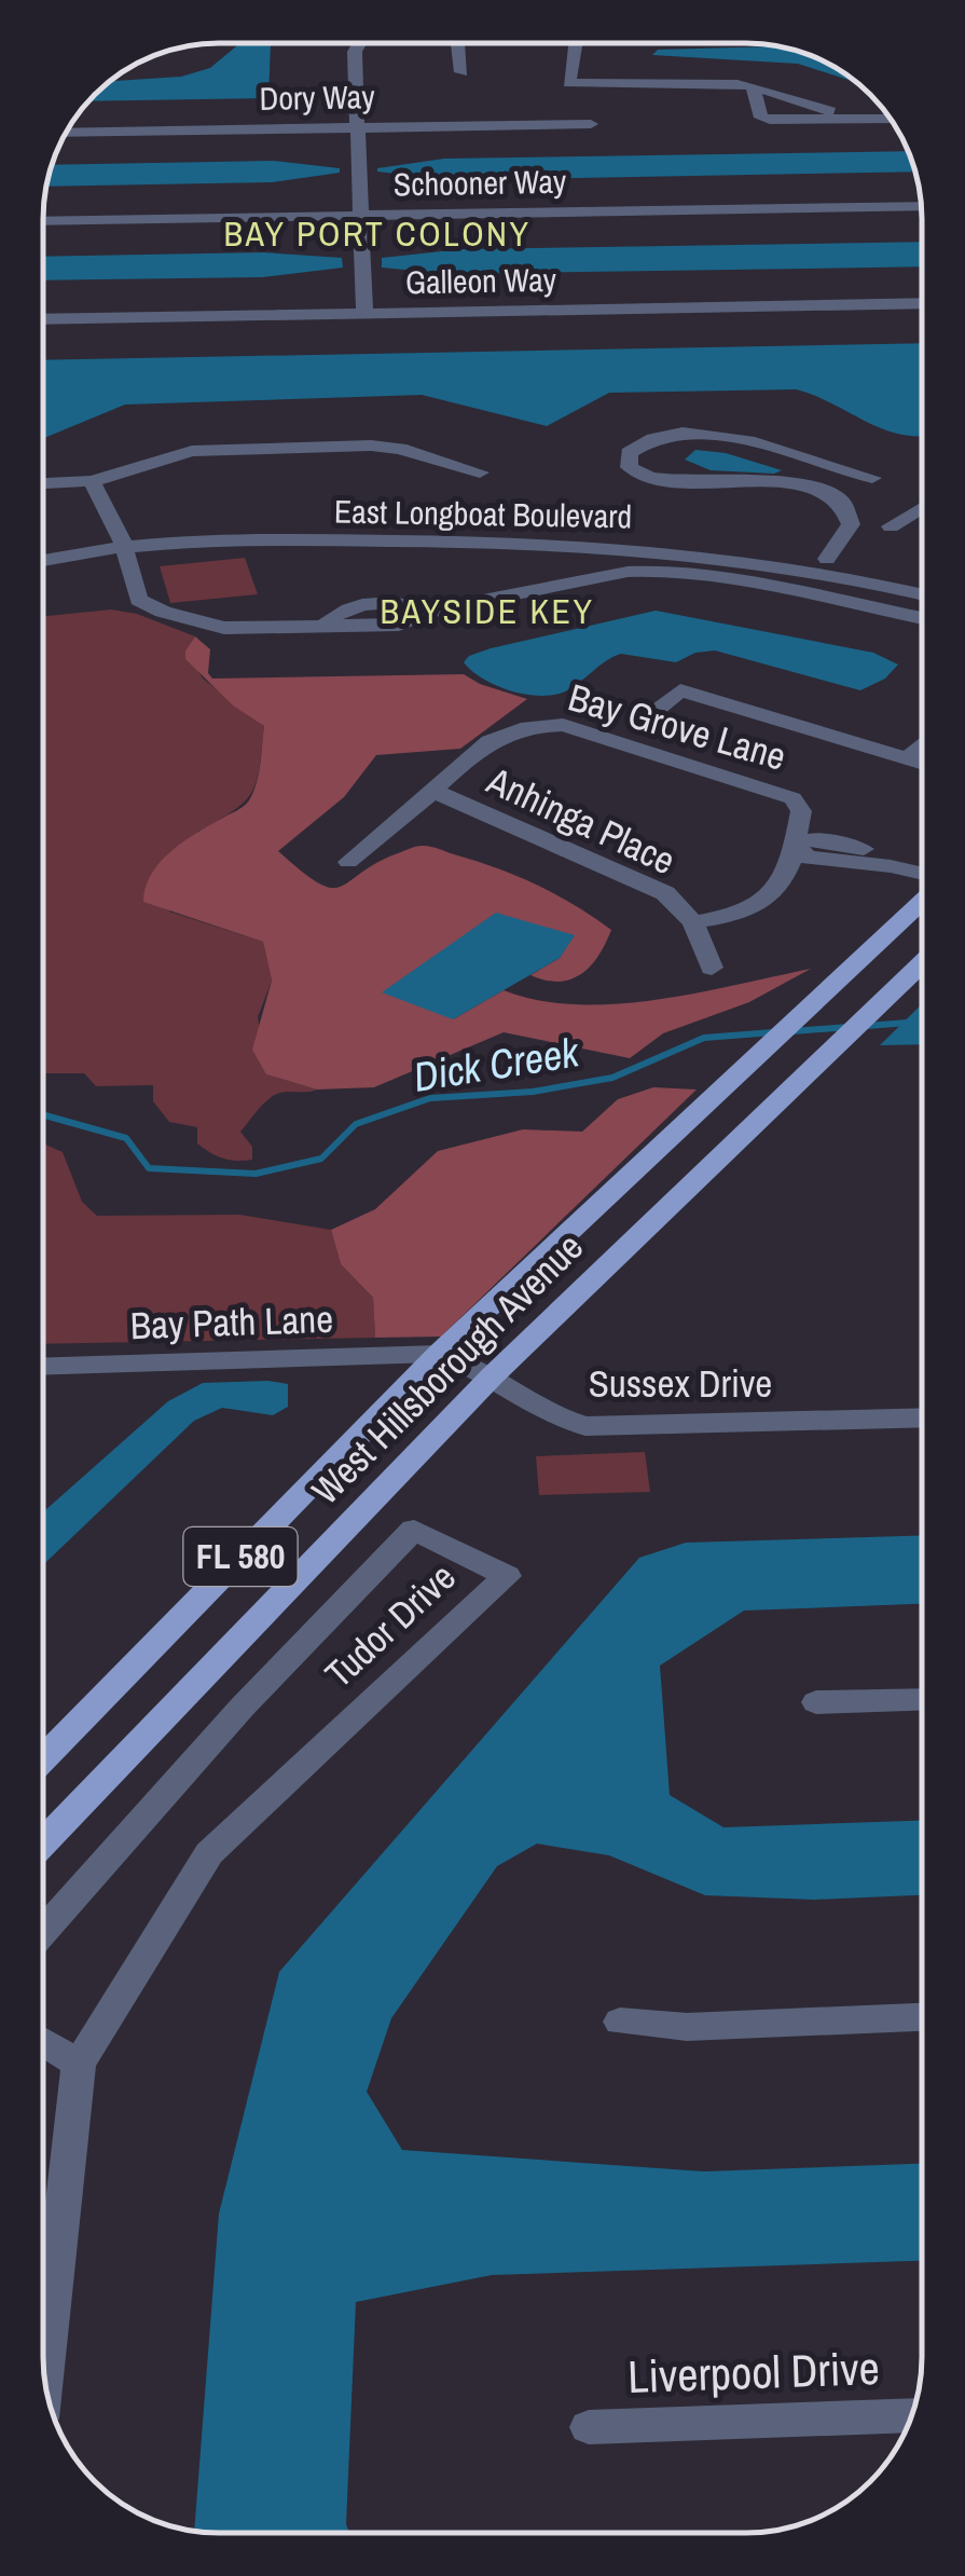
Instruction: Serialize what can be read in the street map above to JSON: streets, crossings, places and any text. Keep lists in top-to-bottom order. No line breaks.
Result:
{"streets":{"main road":["West Hillsborough Avenue","FL 580"],"street":["Dory Way","Schooner Way","Galleon Way","East Longboat Boulevard","Bay Grove Lane","Anhinga Place","Bay Path Lane","Sussex Drive","Tudor Drive","Liverpool Drive"]},"crossings":[["Bay Grove Lane","Anhinga Place"],["Bay Path Lane","West Hillsborough Avenue"],["Bay Path Lane","Sussex Drive"],["West Hillsborough Avenue","Sussex Drive"]],"districts":["BAY PORT COLONY","BAYSIDE KEY"],"water":["Dick Creek"]}
